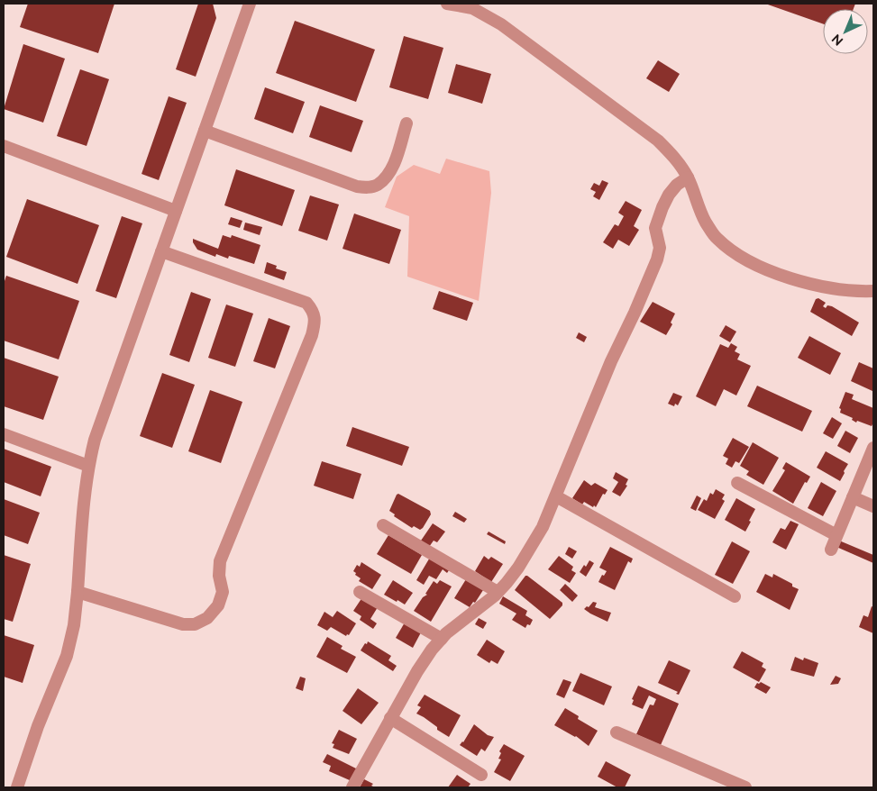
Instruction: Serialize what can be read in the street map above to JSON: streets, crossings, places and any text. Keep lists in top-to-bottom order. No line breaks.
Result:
{"north":"bottom left"}
